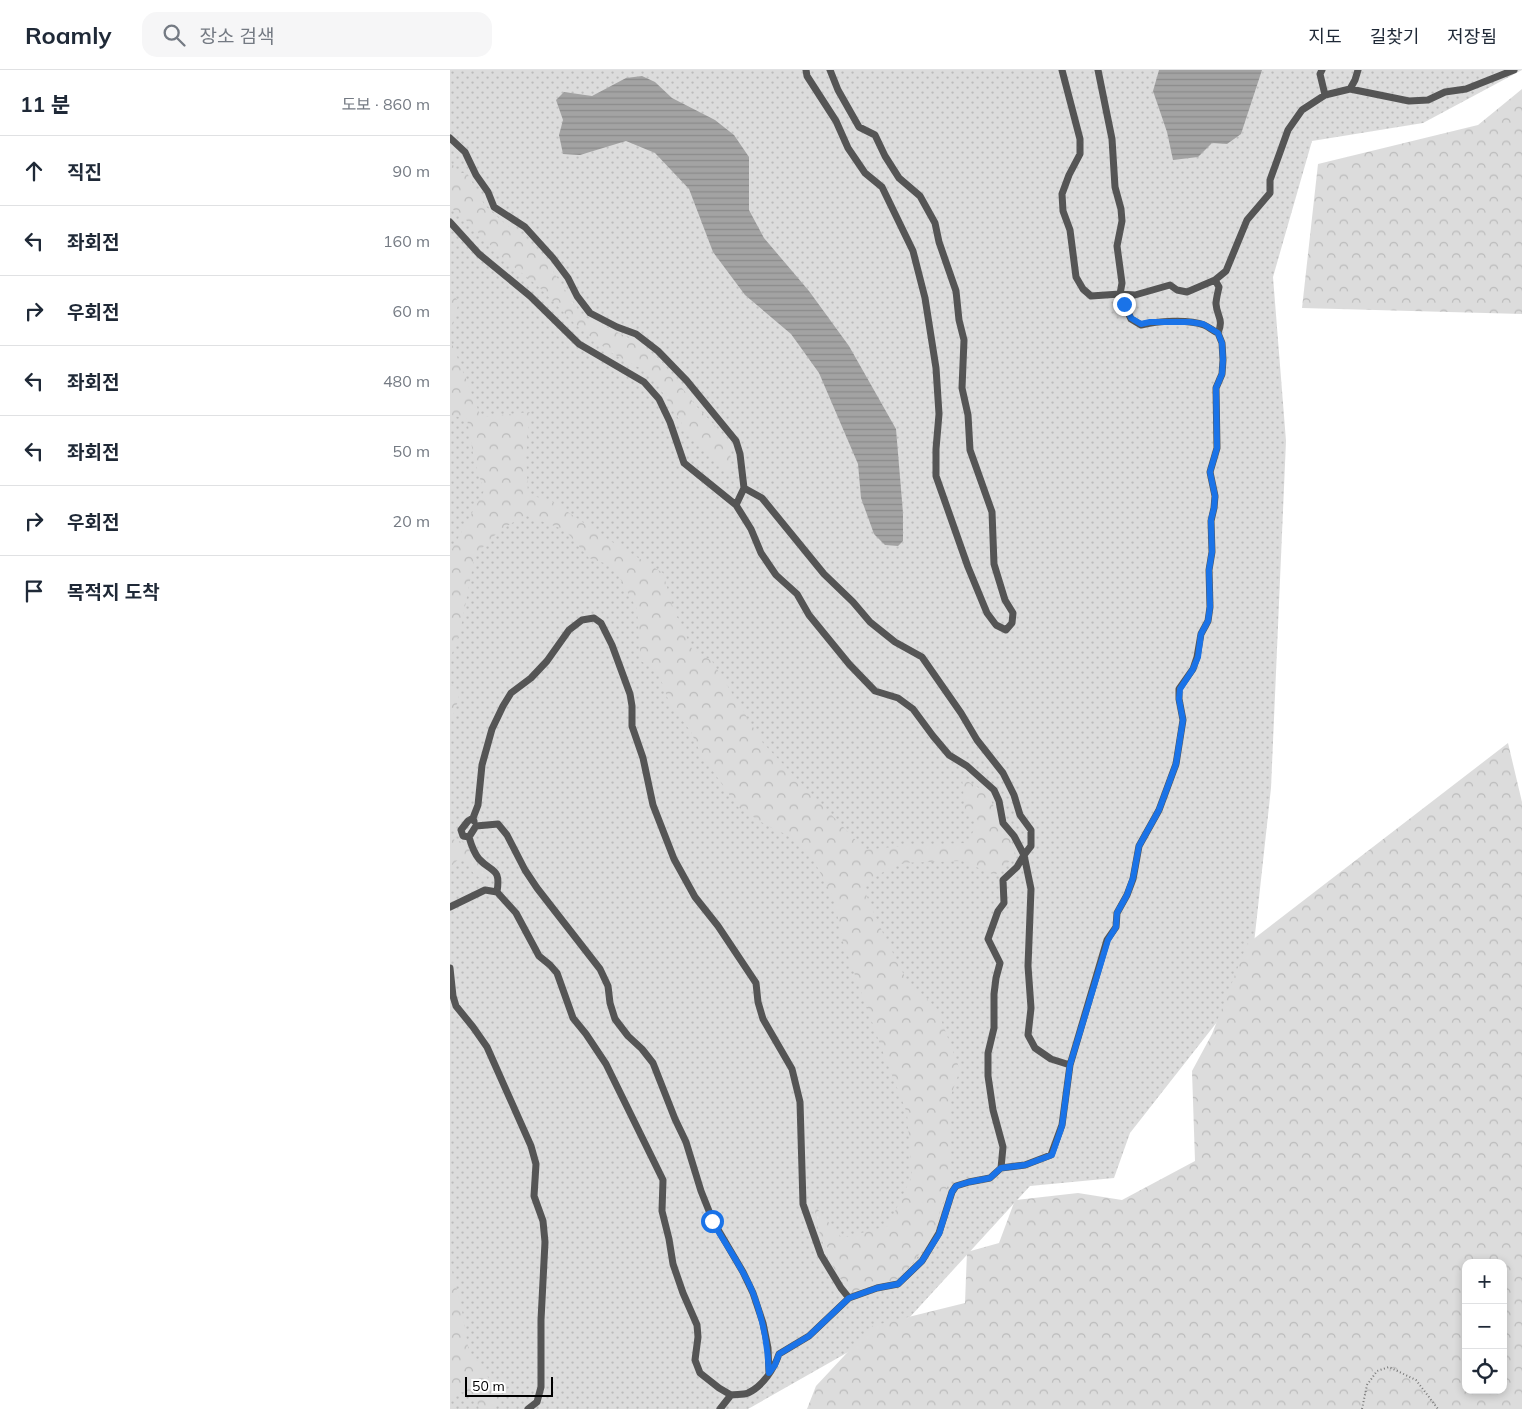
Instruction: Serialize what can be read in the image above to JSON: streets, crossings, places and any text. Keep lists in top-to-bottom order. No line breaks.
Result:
{"scale_bar":"50 m","page":{"header":"Roamly","search":"장소 검색","nav":["지도","길찾기","저장됨"],"heading":["11 분","도보 · 860 m"],"list":[["직진","90 m"],["좌회전","160 m"],["우회전","60 m"],["좌회전","480 m"],["좌회전","50 m"],["우회전","20 m"],"목적지 도착"],"map_buttons":["+","−"],"scale":"50 m"}}
